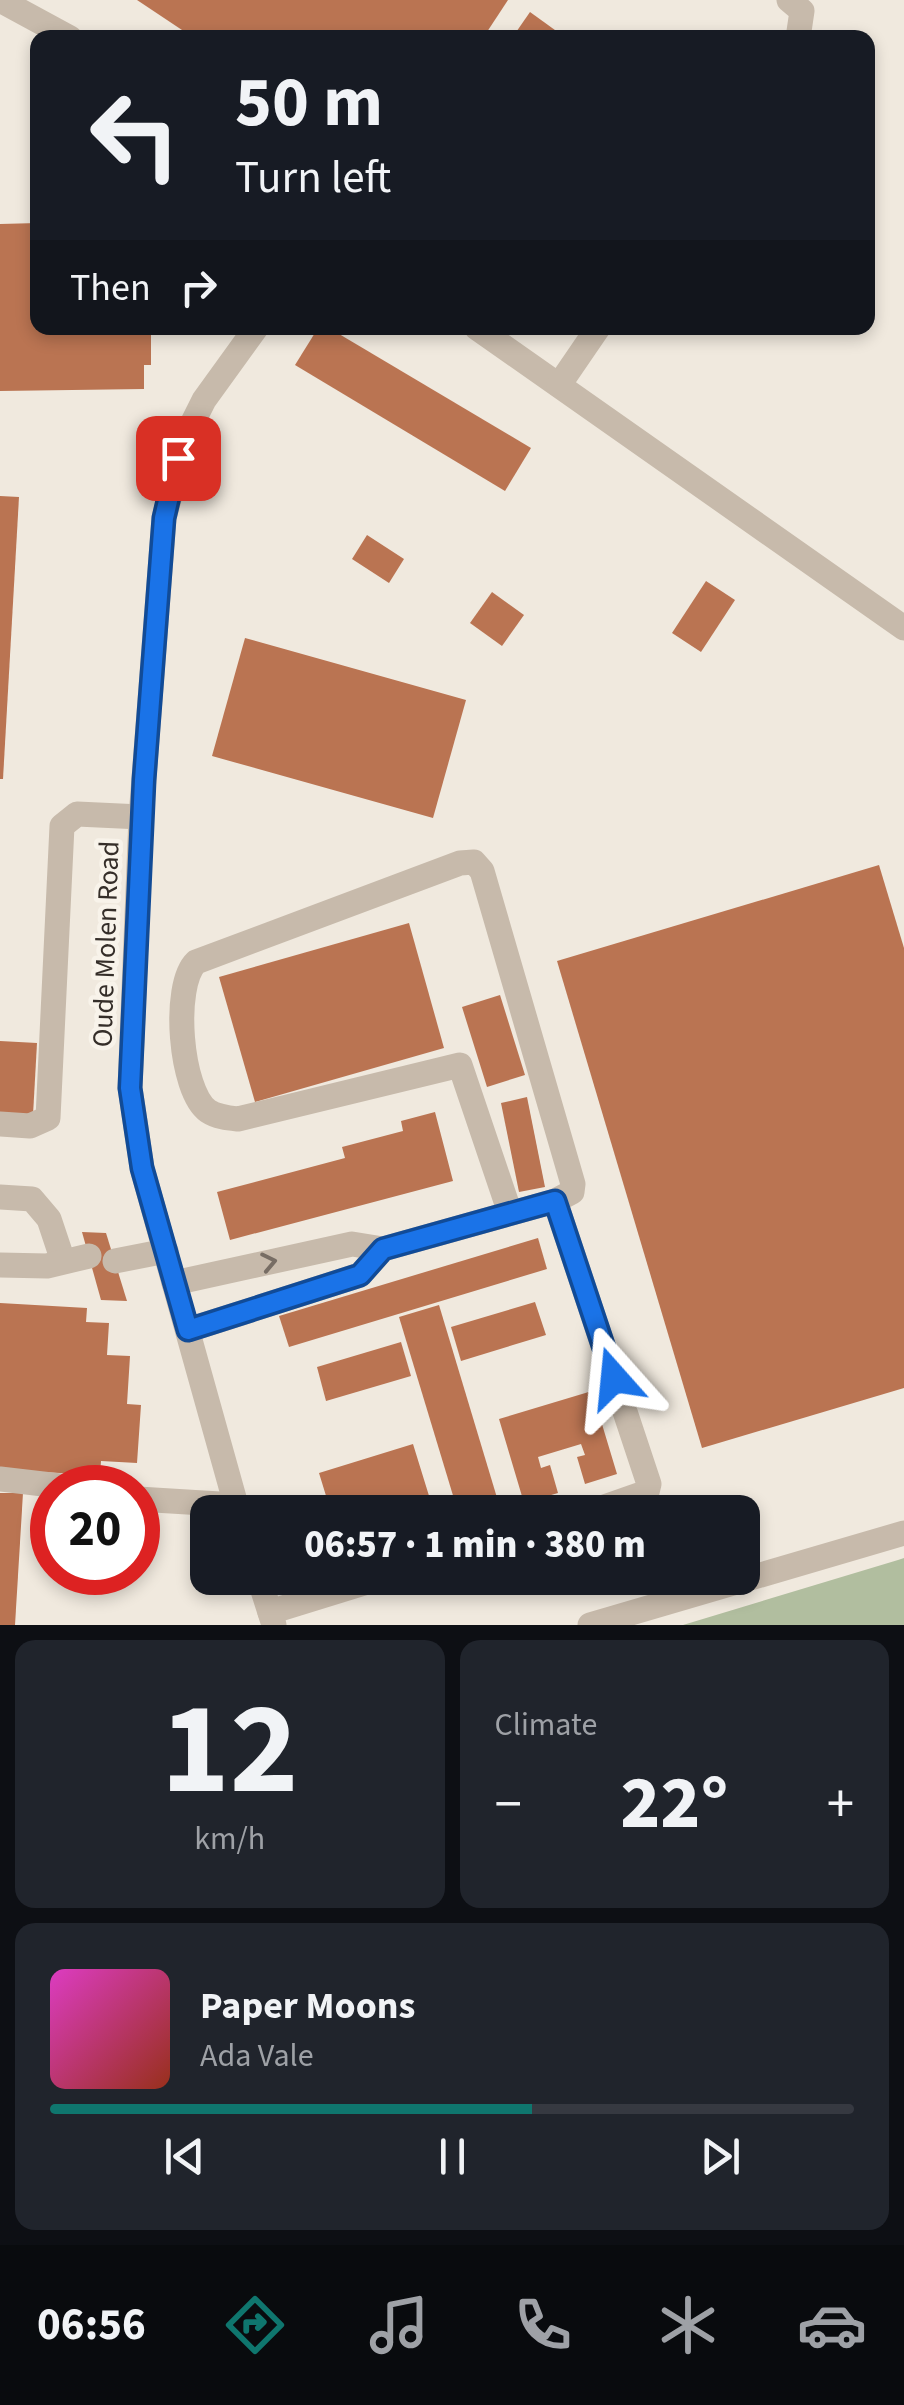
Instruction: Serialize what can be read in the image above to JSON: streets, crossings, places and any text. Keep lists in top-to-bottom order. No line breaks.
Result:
{"streets":{"street":["Oude Molen Road"]},"page":{"turn":["50 m","Turn left"],"then":"Then","limit":"20","trip":"06:57 · 1 min · 380 m","tile":[["12","km/h"],"Climate"],"heat":["−","22°","+"],"song":["Paper Moons","Ada Vale"],"tabs":"06:56"}}
